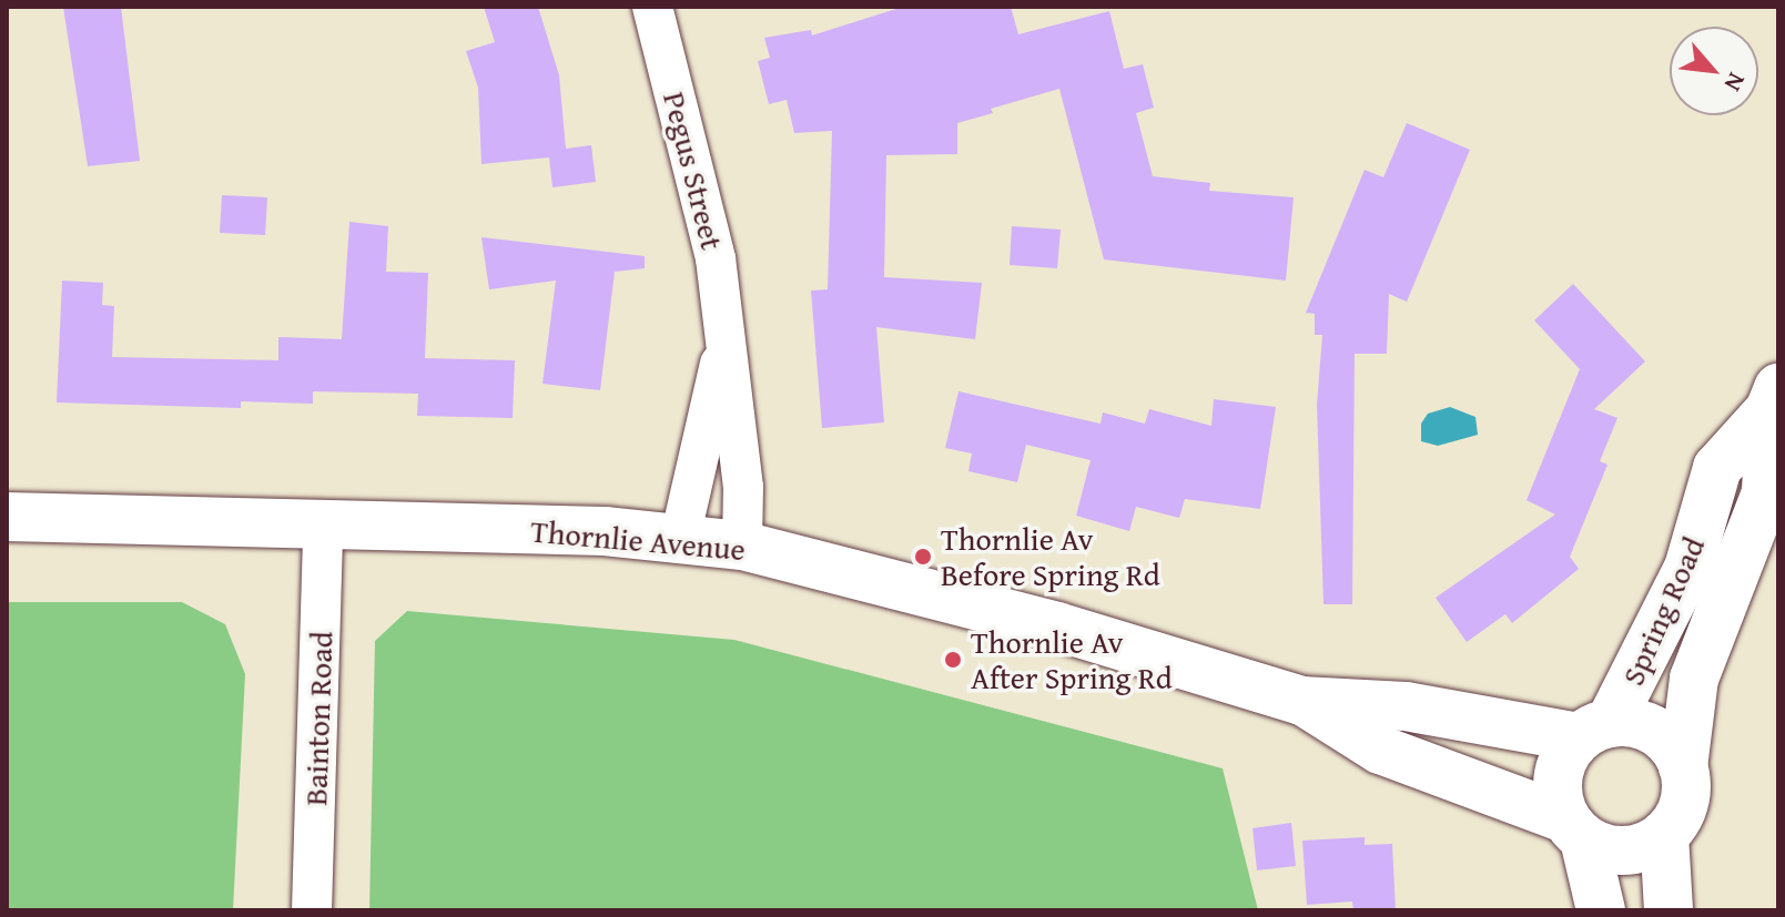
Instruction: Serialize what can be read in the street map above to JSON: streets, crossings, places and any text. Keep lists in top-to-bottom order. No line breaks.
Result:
{"streets":{"main road":["Thornlie Avenue","Spring Road"],"street":["Pegus Street","Bainton Road"]},"crossings":[["Pegus Street","Thornlie Avenue"],["Thornlie Avenue","Spring Road"],["Thornlie Avenue","Bainton Road"]],"places":["Thornlie Av Before Spring Rd","Thornlie Av After Spring Rd"],"north":"bottom right"}
